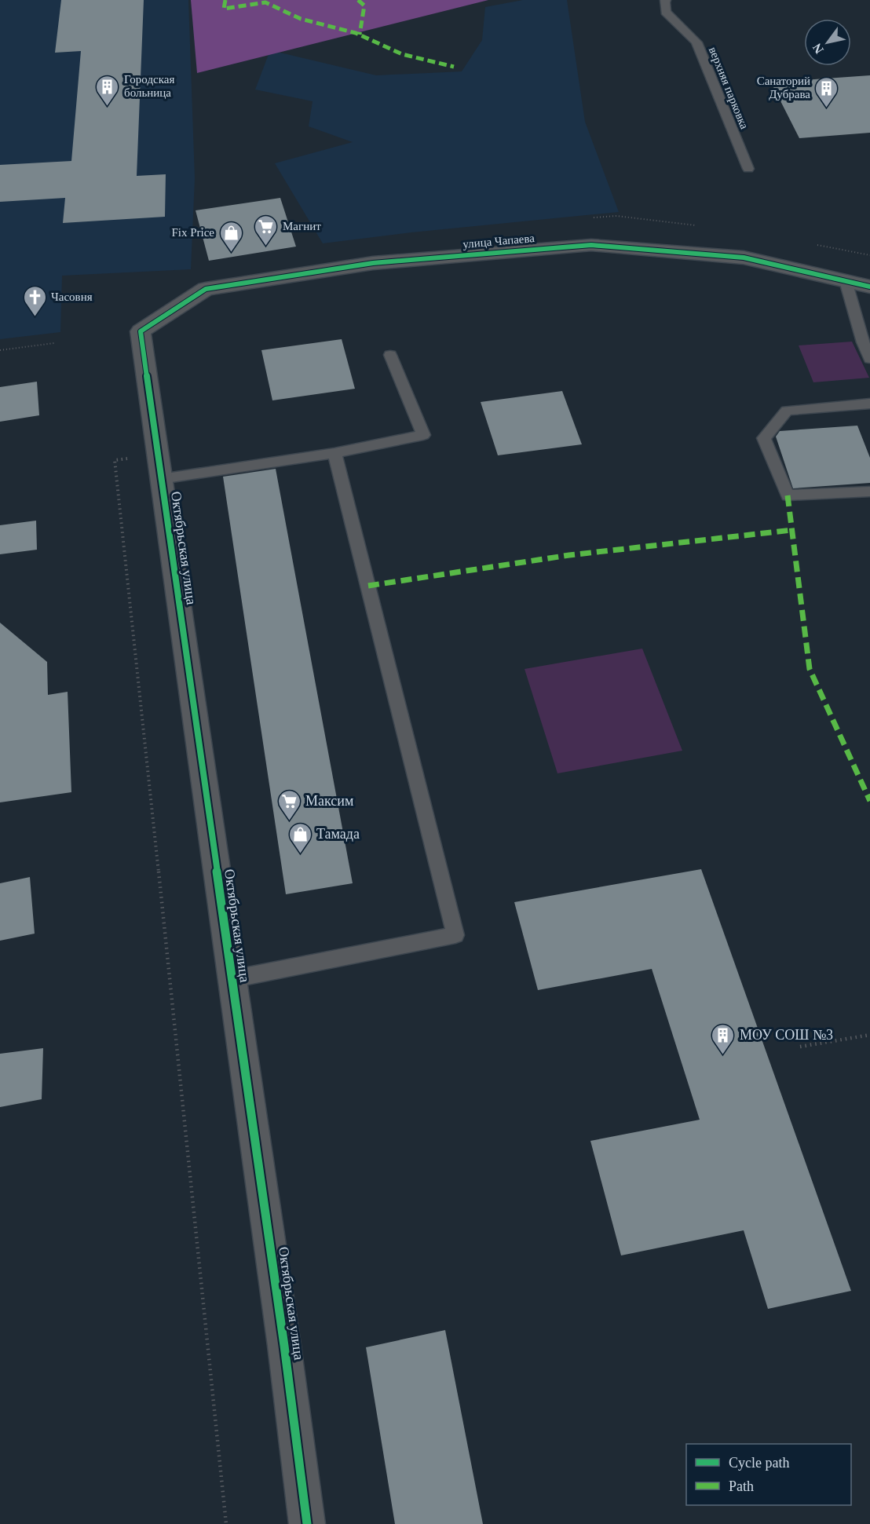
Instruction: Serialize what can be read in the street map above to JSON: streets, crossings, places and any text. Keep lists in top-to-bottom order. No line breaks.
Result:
{"streets":{"street":["улица Чапаева","Октябрьская улица"],"lane":["верхняя парковка"]},"crossings":[["улица Чапаева","Октябрьская улица"]],"places":{"building":["Городская больница","Санаторий Дубрава","МОУ СОШ №3"],"supermarket":["Магнит","Максим"],"shop":["Fix Price","Тамада"],"church":["Часовня"]},"legend":["Cycle path","Path"],"north":"bottom left"}
